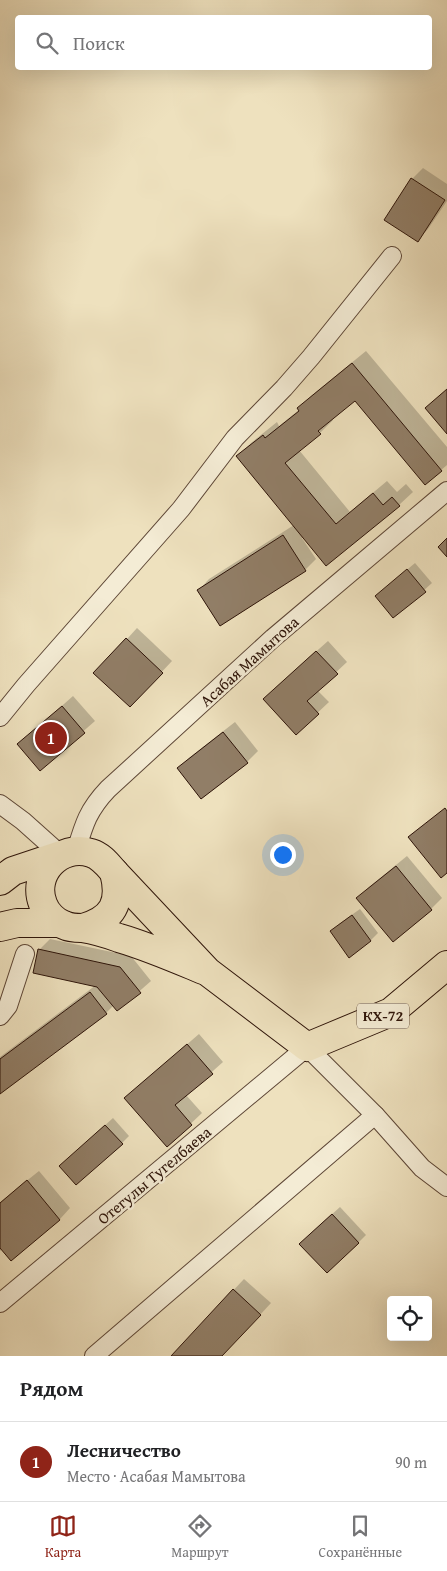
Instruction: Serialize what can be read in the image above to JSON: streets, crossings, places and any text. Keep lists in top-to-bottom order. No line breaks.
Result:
{"streets":{"main road":["КХ-72"],"street":["Асабая Мамытова","Отегулы Тугелбаева"]},"crossings":[["КХ-72","Отегулы Тугелбаева"]],"page":{"search":"Поиск","pins":"1","heading":"Рядом","list":[{"mark":"1","name":"Лесничество","note":"Место · Асабая Мамытова","value":"90 m"}],"nav":["Карта","Маршрут","Сохранённые"]}}
